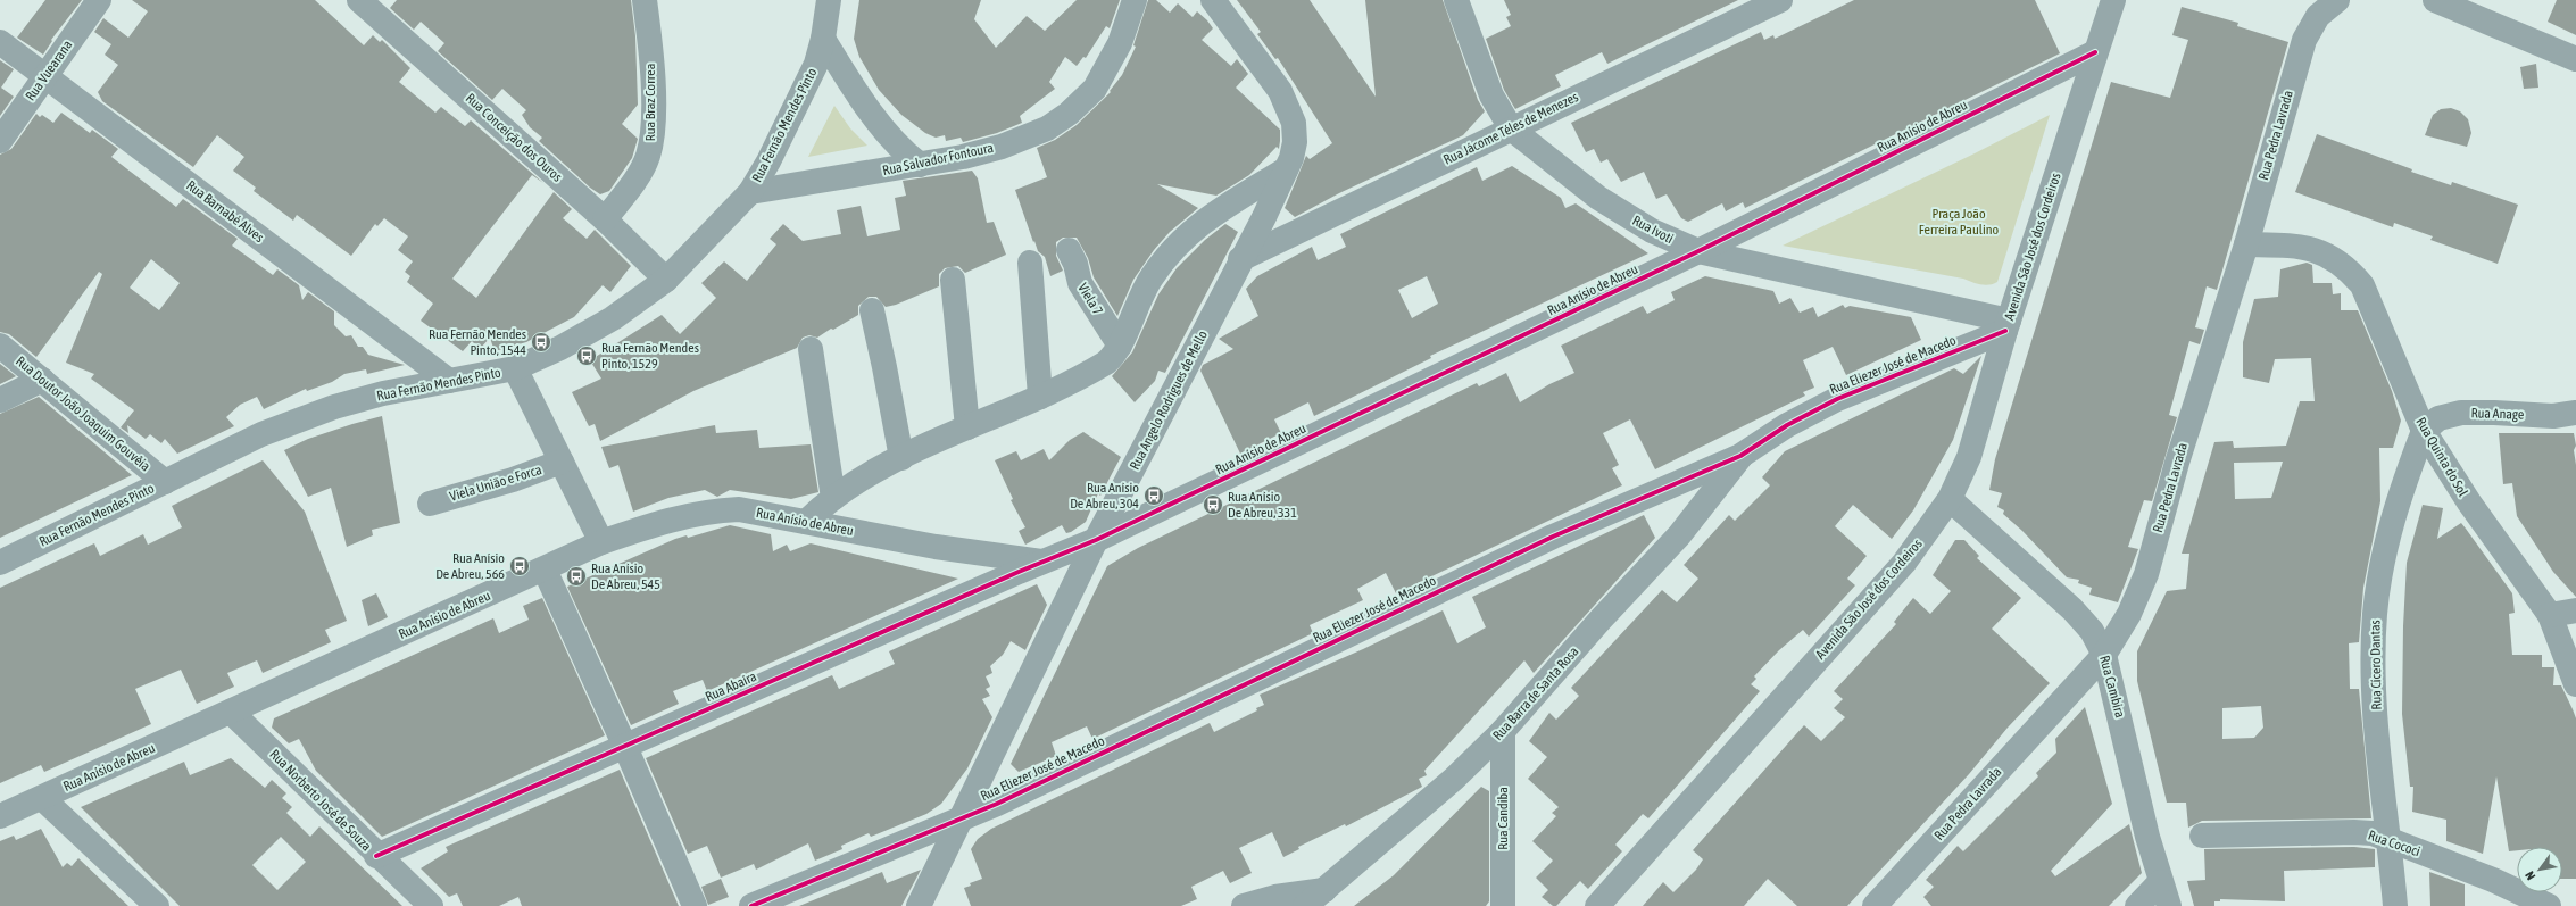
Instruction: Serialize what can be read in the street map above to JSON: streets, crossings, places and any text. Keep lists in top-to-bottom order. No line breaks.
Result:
{"streets":{"street":["Rua Vuearana","Rua Braz Correa","Rua Fernão Mendes Pinto","Rua Anísio de Abreu","Rua Jácome Téles de Menezes","Rua Pedra Lavrada","Rua Conceição dos Ouros","Rua Salvador Fontoura","Rua Barnabé Alves","Rua Ivoti","Avenida São José dos Cordeiros","Viela 7","Rua Eliezer José de Macedo","Rua Angelo Rodrigues de Mello","Rua Doutor João Joaquim Gouvêia","Rua Anage","Rua Quinta do Sol","Viela União e Forca","Rua Cícero Dantas","Rua Abaíra","Rua Cambira","Rua Barra de Santa Rosa","Rua Norberto José de Souza","Rua Candiba","Rua Cococi"]},"crossings":[["Rua Vuearana","Rua Barnabé Alves"],["Rua Braz Correa","Rua Conceição dos Ouros"],["Rua Fernão Mendes Pinto","Rua Conceição dos Ouros"],["Rua Fernão Mendes Pinto","Rua Salvador Fontoura"],["Rua Fernão Mendes Pinto","Rua Barnabé Alves"],["Rua Fernão Mendes Pinto","Rua Doutor João Joaquim Gouvêia"],["Rua Anísio de Abreu","Rua Ivoti"],["Rua Anísio de Abreu","Avenida São José dos Cordeiros"],["Rua Anísio de Abreu","Rua Angelo Rodrigues de Mello"],["Rua Anísio de Abreu","Rua Abaíra"],["Rua Anísio de Abreu","Rua Norberto José de Souza"],["Rua Jácome Téles de Menezes","Rua Ivoti"],["Rua Jácome Téles de Menezes","Rua Angelo Rodrigues de Mello"],["Rua Pedra Lavrada","Rua Quinta do Sol"],["Rua Pedra Lavrada","Rua Cambira"],["Rua Ivoti","Avenida São José dos Cordeiros"],["Rua Ivoti","Rua Eliezer José de Macedo"],["Avenida São José dos Cordeiros","Rua Eliezer José de Macedo"],["Avenida São José dos Cordeiros","Rua Cambira"],["Rua Eliezer José de Macedo","Rua Angelo Rodrigues de Mello"],["Rua Eliezer José de Macedo","Rua Barra de Santa Rosa"],["Rua Angelo Rodrigues de Mello","Rua Abaíra"],["Rua Anage","Rua Quinta do Sol"],["Rua Anage","Rua Cícero Dantas"],["Rua Quinta do Sol","Rua Cícero Dantas"],["Rua Cícero Dantas","Rua Cococi"],["Rua Abaíra","Rua Norberto José de Souza"],["Rua Barra de Santa Rosa","Rua Candiba"]],"parks":["Praça João Ferreira Paulino"],"places":{"bus stop":["Rua Fernão Mendes Pinto, 1544","Rua Fernão Mendes Pinto, 1529","Rua Anísio De Abreu, 304","Rua Anísio De Abreu, 331","Rua Anísio De Abreu, 566","Rua Anísio De Abreu, 545"]},"north":"bottom left"}
